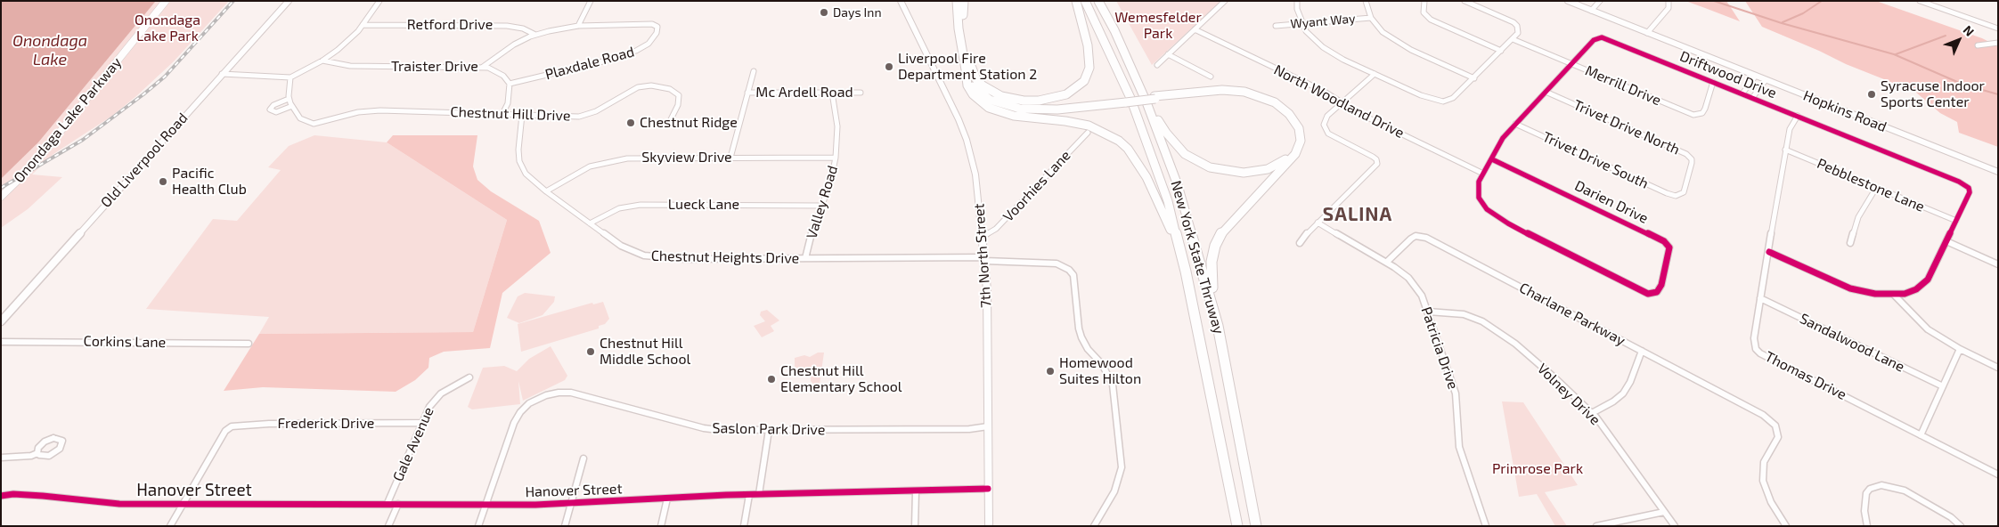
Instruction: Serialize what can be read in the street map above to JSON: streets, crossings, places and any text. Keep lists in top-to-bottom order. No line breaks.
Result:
{"streets":{"highway":["New York State Thruway"],"main road":["Onondaga Lake Parkway","Old Liverpool Road"],"street":["Wyant Way","Retford Drive","Plaxdale Road","Traister Drive","Driftwood Drive","Merrill Drive","Mc Ardell Road","North Woodland Drive","Hopkins Road","Chestnut Hill Drive","Trivet Drive North","Skyview Drive","Trivet Drive South","Pebblestone Lane","Voorhies Lane","Valley Road","Darien Drive","Lueck Lane","7th North Street","Chestnut Heights Drive","Charlane Parkway","Corkins Lane","Sandalwood Lane","Patricia Drive","Thomas Drive","Volney Drive","Frederick Drive","Saslon Park Drive","Gale Avenue","Hanover Street"]},"crossings":[["Plaxdale Road","Traister Drive"],["Driftwood Drive","Merrill Drive"],["Driftwood Drive","North Woodland Drive"],["Driftwood Drive","Trivet Drive North"],["Driftwood Drive","Trivet Drive South"],["Driftwood Drive","Pebblestone Lane"],["Driftwood Drive","Darien Drive"],["Driftwood Drive","Thomas Drive"],["Mc Ardell Road","Valley Road"],["Chestnut Hill Drive","Chestnut Heights Drive"],["Trivet Drive North","Trivet Drive South"],["Skyview Drive","Valley Road"],["Skyview Drive","Chestnut Heights Drive"],["Pebblestone Lane","Thomas Drive"],["Voorhies Lane","7th North Street"],["Valley Road","Lueck Lane"],["Valley Road","Chestnut Heights Drive"],["Lueck Lane","Chestnut Heights Drive"],["7th North Street","Chestnut Heights Drive"],["7th North Street","Saslon Park Drive"],["Charlane Parkway","Patricia Drive"],["Sandalwood Lane","Thomas Drive"],["Patricia Drive","Volney Drive"],["Frederick Drive","Gale Avenue"],["Frederick Drive","Hanover Street"],["Saslon Park Drive","Hanover Street"],["Gale Avenue","Hanover Street"]],"districts":["SALINA"],"water":["Onondaga Lake"],"parks":["Wemesfelder Park","Onondaga Lake Park","Primrose Park"],"places":["Days Inn","Liverpool Fire Department Station 2","Syracuse Indoor Sports Center","Chestnut Ridge","Pacific Health Club","Chestnut Hill Middle School","Homewood Suites Hilton","Chestnut Hill Elementary School"],"north":"top right"}
